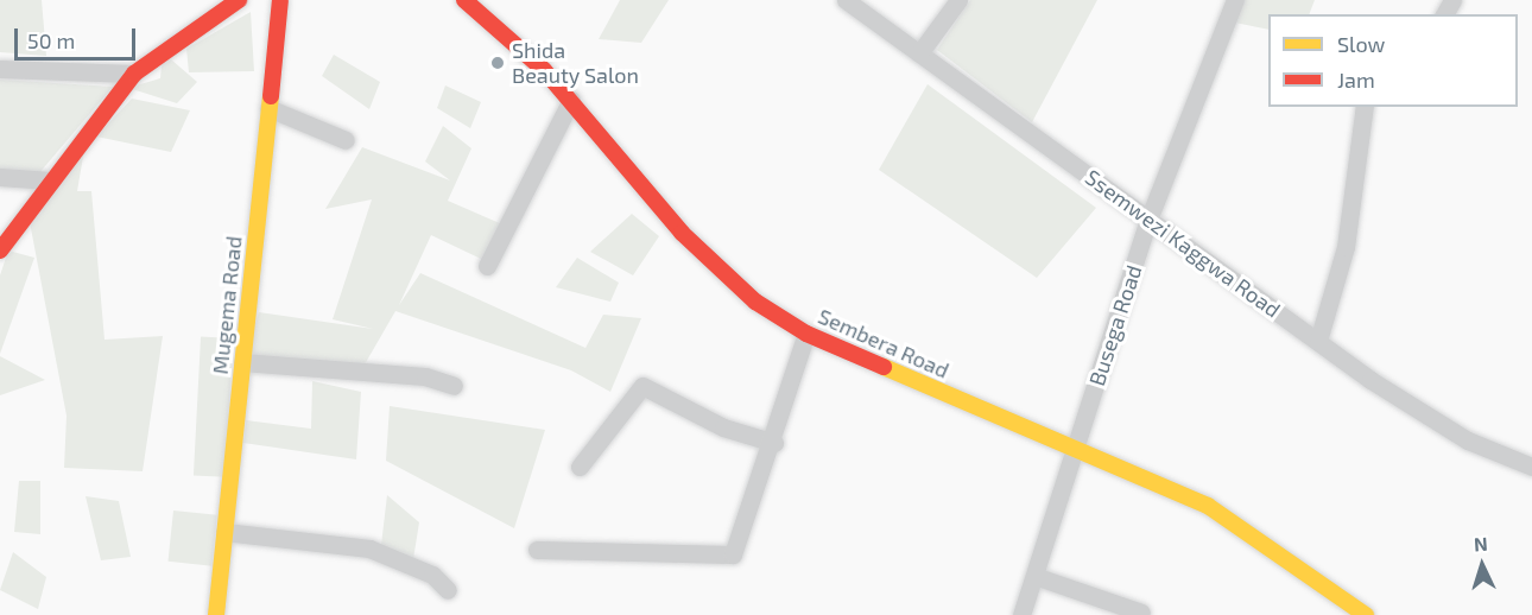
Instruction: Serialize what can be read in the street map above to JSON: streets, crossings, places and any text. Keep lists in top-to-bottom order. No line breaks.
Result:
{"streets":{"street":["Ssemwezi Kaggwa Road","Mugema Road","Busega Road","Sembera Road"]},"crossings":[["Ssemwezi Kaggwa Road","Busega Road"],["Busega Road","Sembera Road"]],"places":["Shida Beauty Salon"],"legend":["Slow","Jam"],"scale_bar":"50 m","north":"top"}
